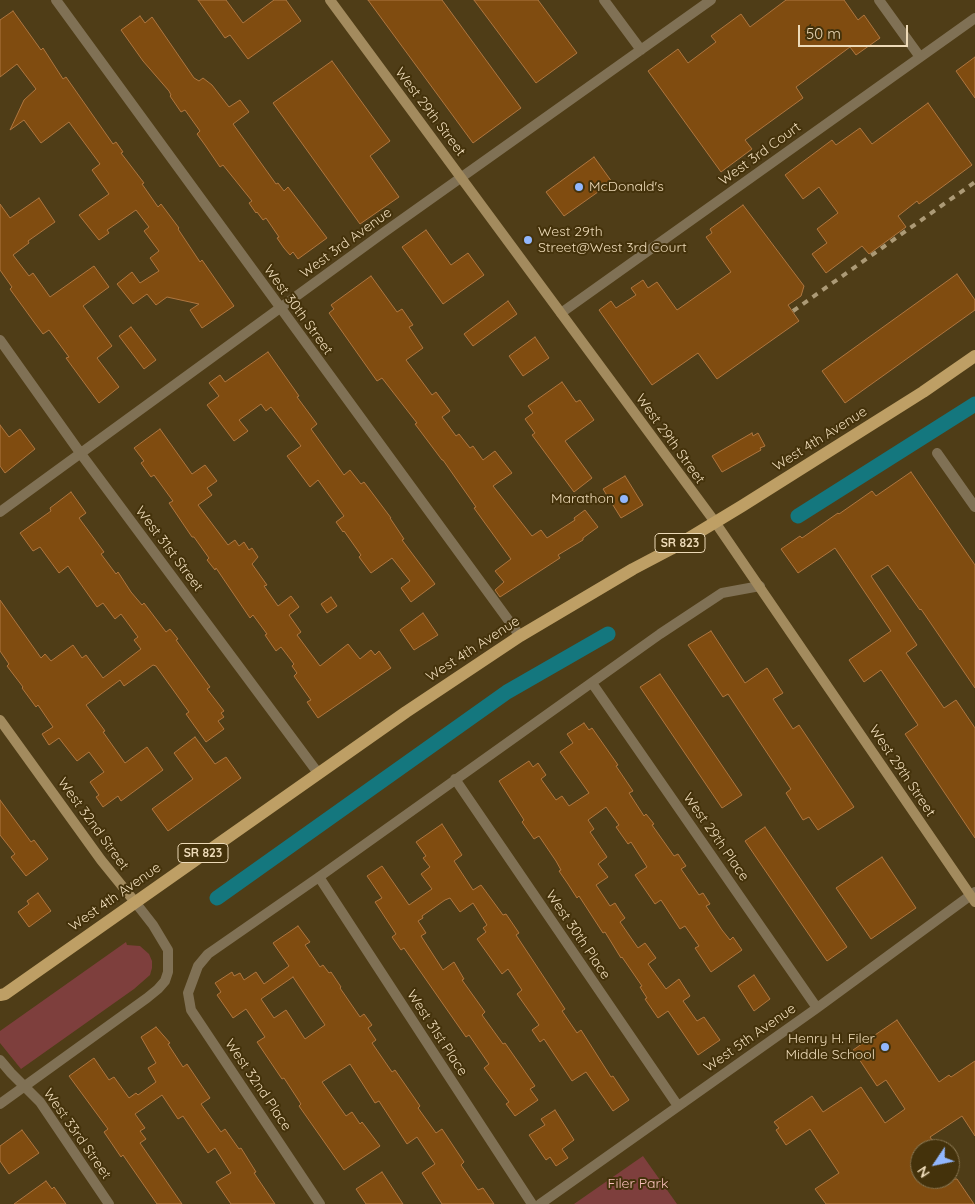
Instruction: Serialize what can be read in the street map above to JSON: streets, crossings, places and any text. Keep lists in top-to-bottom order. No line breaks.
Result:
{"streets":{"main road":["West 4th Avenue","SR 823"],"street":["West 29th Street","West 3rd Court","West 3rd Avenue","West 30th Street","West 31st Street","West 32nd Street","West 29th Place","West 30th Place","West 31st Place","West 5th Avenue","West 32nd Place","West 33rd Street"]},"crossings":[["West 29th Street","West 3rd Court"],["West 29th Street","West 3rd Avenue"],["West 29th Street","West 4th Avenue"],["West 29th Street","West 5th Avenue"],["West 3rd Avenue","West 30th Street"],["West 3rd Avenue","West 31st Street"],["West 30th Street","West 4th Avenue"],["West 4th Avenue","West 31st Street"],["West 4th Avenue","West 32nd Street"],["West 32nd Street","West 33rd Street"],["West 29th Place","West 5th Avenue"],["West 30th Place","West 5th Avenue"],["West 31st Place","West 32nd Place"]],"parks":["Filer Park"],"places":["McDonald's","West 29th Street@West 3rd Court","Marathon","Henry H. Filer Middle School"],"scale_bar":"50 m","north":"bottom left"}
